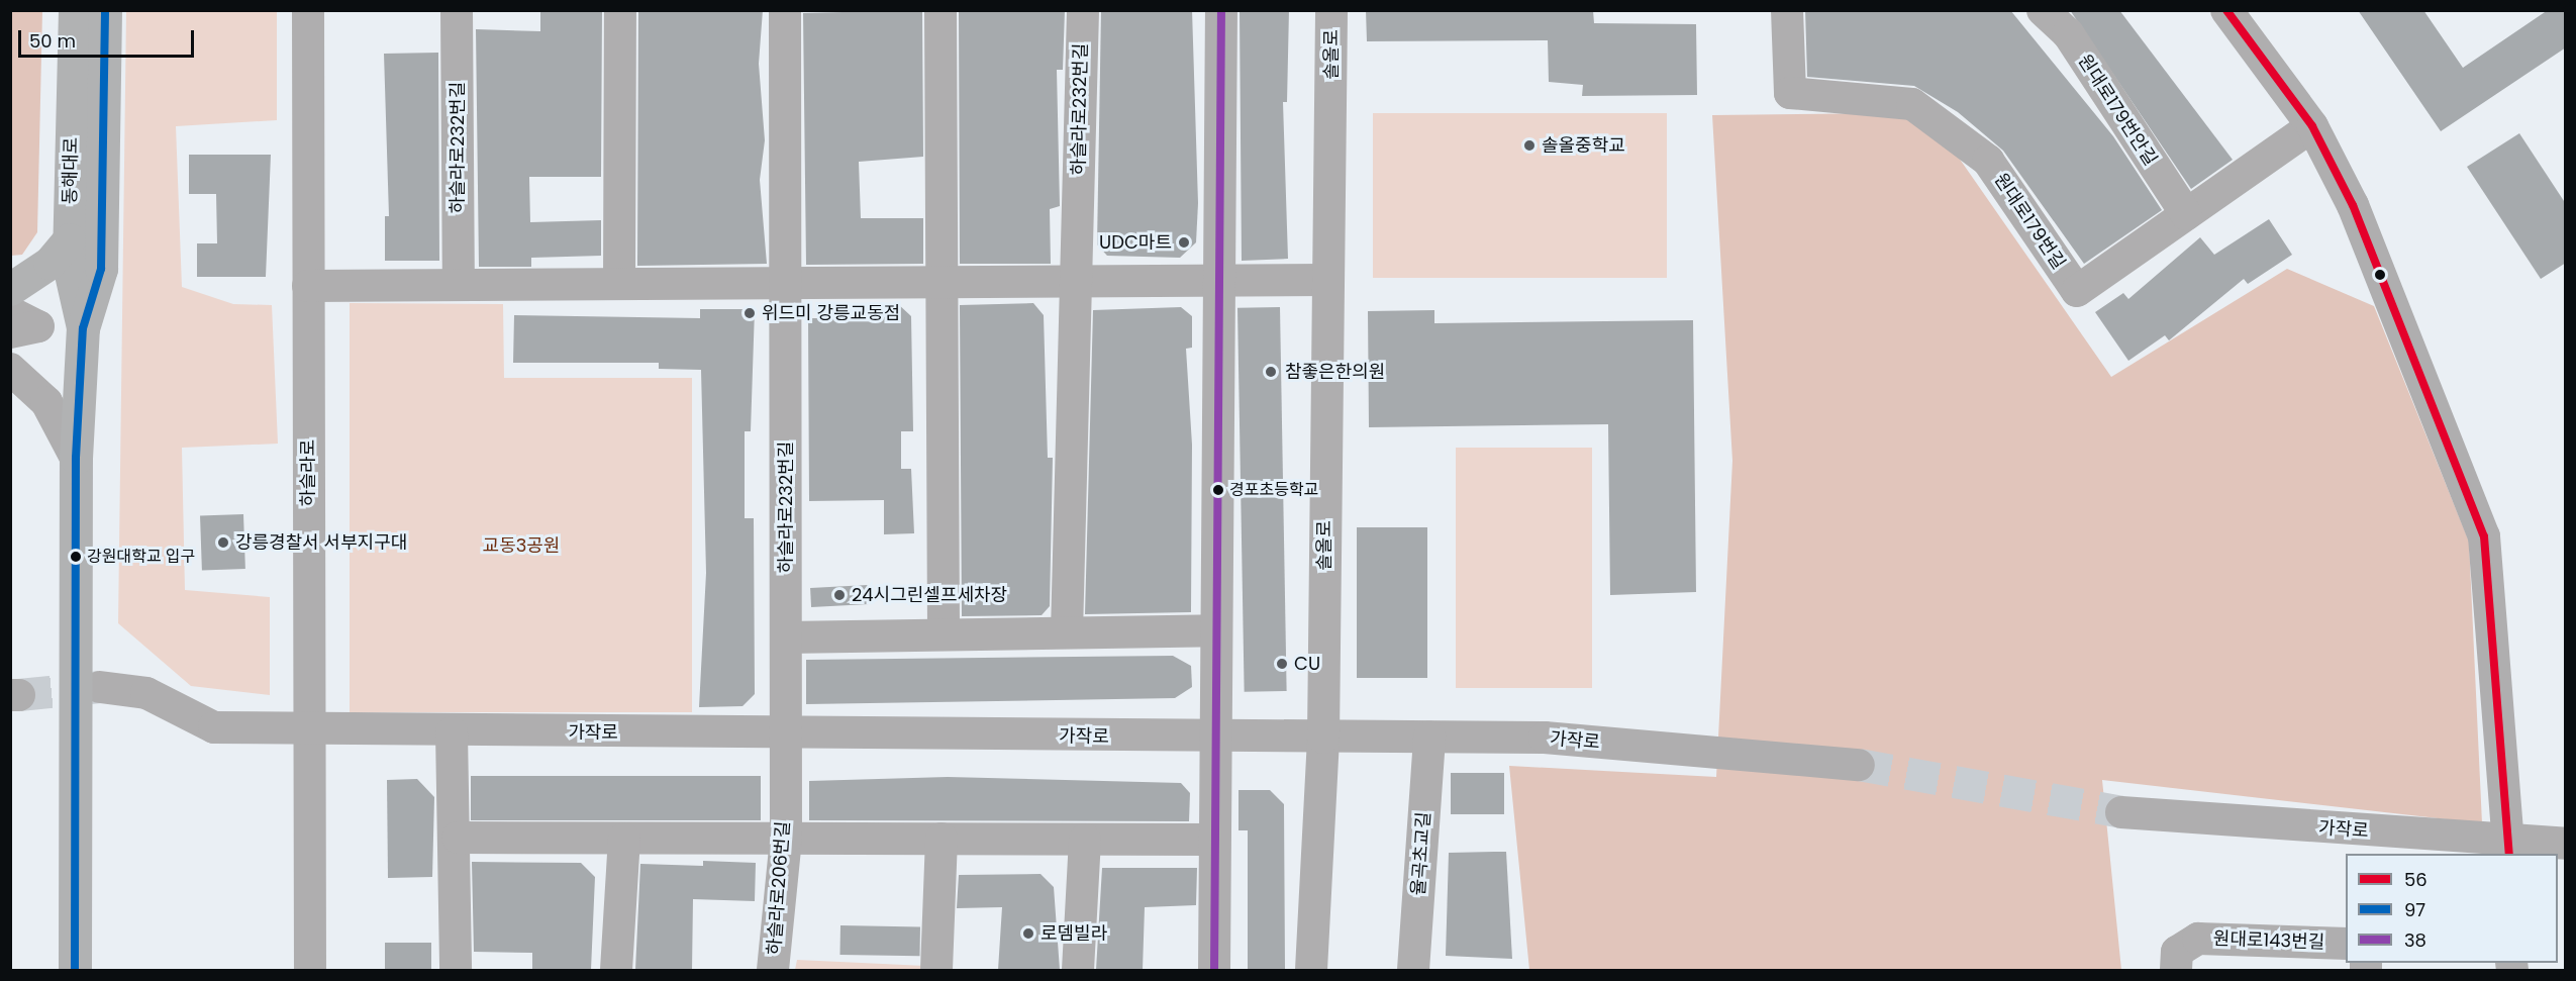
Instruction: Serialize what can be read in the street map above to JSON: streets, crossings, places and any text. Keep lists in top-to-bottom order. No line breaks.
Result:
{"streets":{"main road":["동해대로"],"street":["솔올로","하슬라로232번길","원대로179번안길","원대로179번길","하슬라로","가작로","율곡초교길","하슬라로206번길","원대로143번길"]},"crossings":[["솔올로","가작로"],["하슬라로232번길","가작로"],["하슬라로232번길","하슬라로206번길"],["원대로179번안길","원대로179번길"],["하슬라로","가작로"],["가작로","율곡초교길"],["가작로","하슬라로206번길"]],"parks":["교동3공원"],"places":["솔올중학교","UDC마트","위드미 강릉교동점","참좋은한의원","경포초등학교","강릉경찰서 서부지구대","강원대학교 입구","24시그린셀프세차장","CU","로뎀빌라"],"lines":["transit line 56","transit line 97","transit line 38"],"legend":["56","97","38"],"scale_bar":"50 m"}
